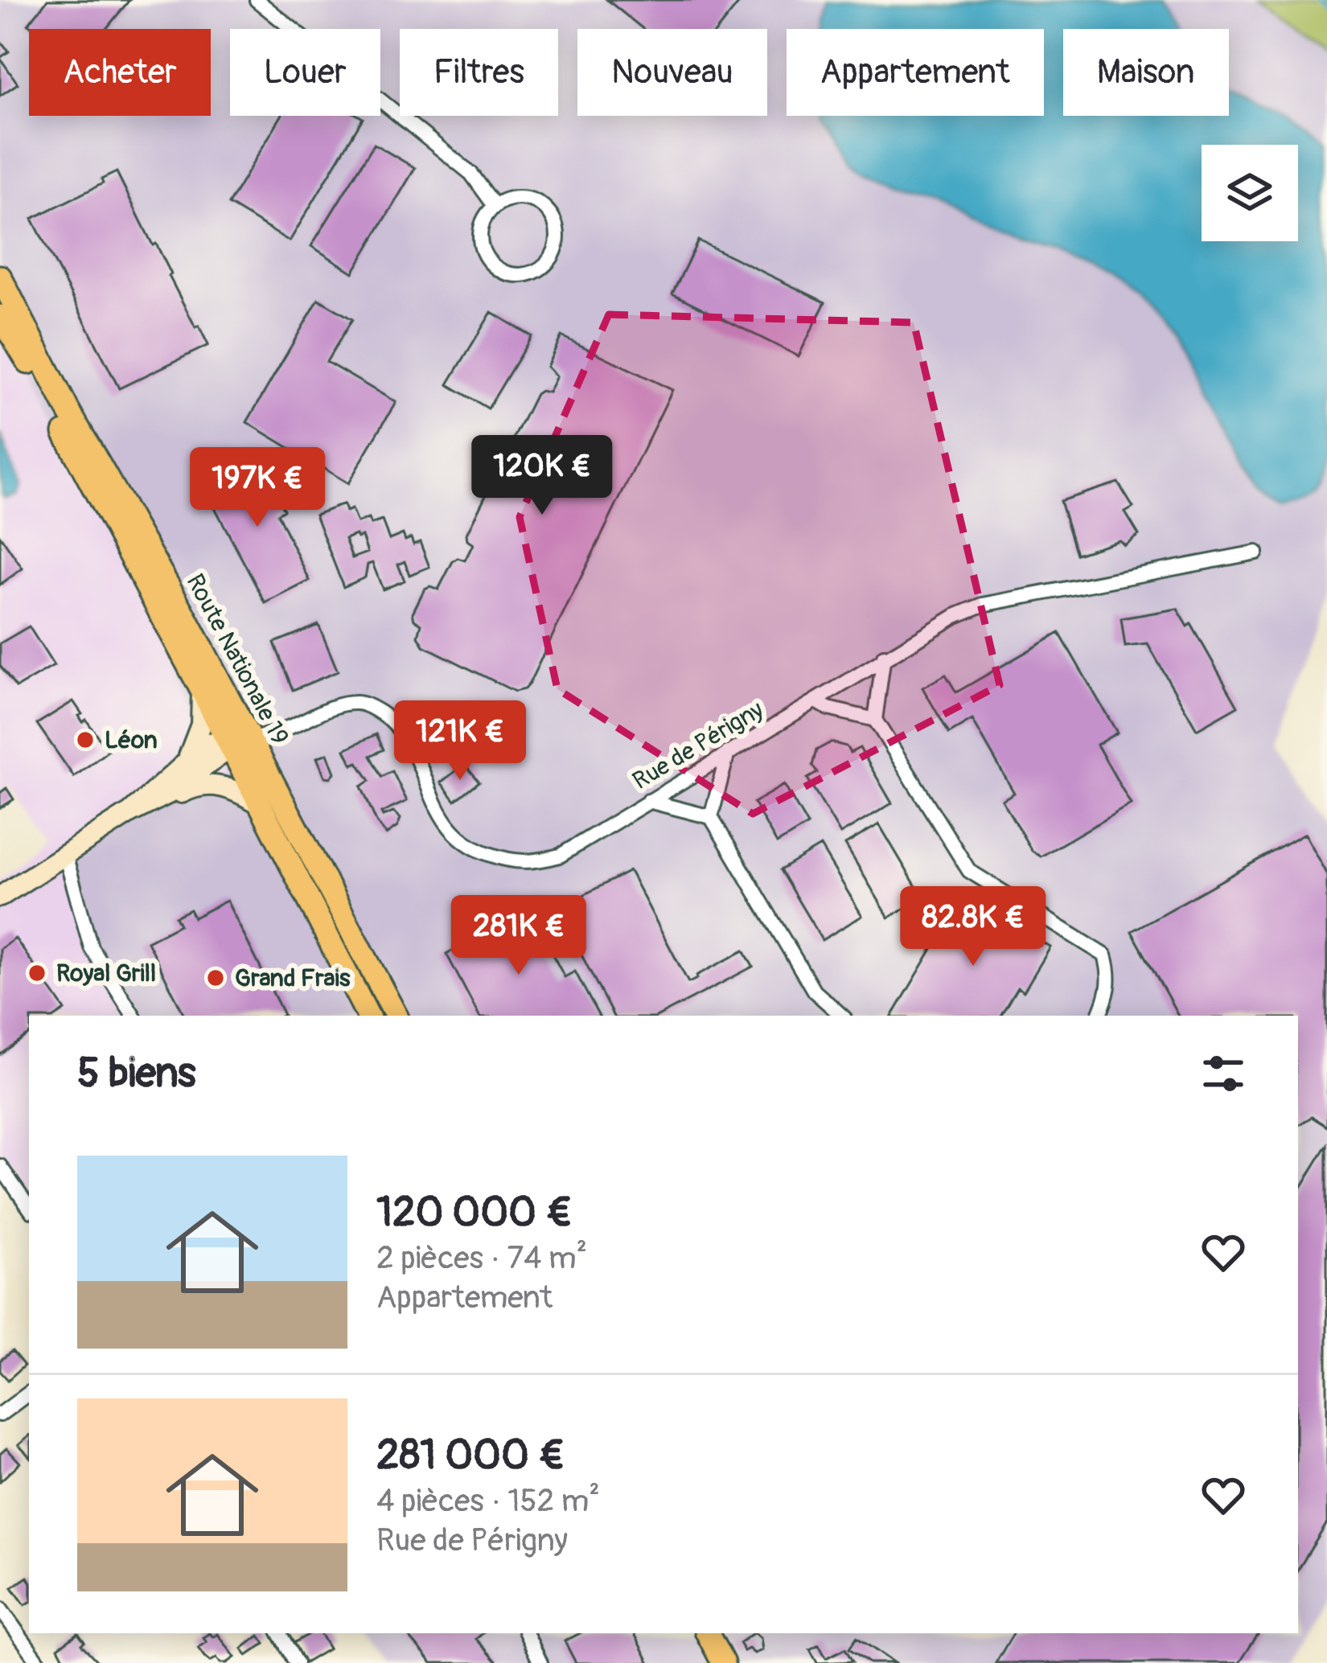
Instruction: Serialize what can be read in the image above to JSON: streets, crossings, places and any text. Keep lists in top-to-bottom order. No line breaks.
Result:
{"streets":{"main road":["Route Nationale 19"],"street":["Rue de Périgny"]},"crossings":[["Route Nationale 19","Rue de Périgny"]],"places":["Léon","Royal Grill","Grand Frais"],"page":{"chip":["Acheter","Louer","Filtres","Nouveau","Appartement","Maison"],"price":["120K €","197K €","121K €","82.8K €","281K €"],"heading":"5 biens","list":[{"name":"120 000 €","note":"2 pièces · 74 m² · Appartement"},{"name":"281 000 €","note":"4 pièces · 152 m² · Rue de Périgny"}]}}
